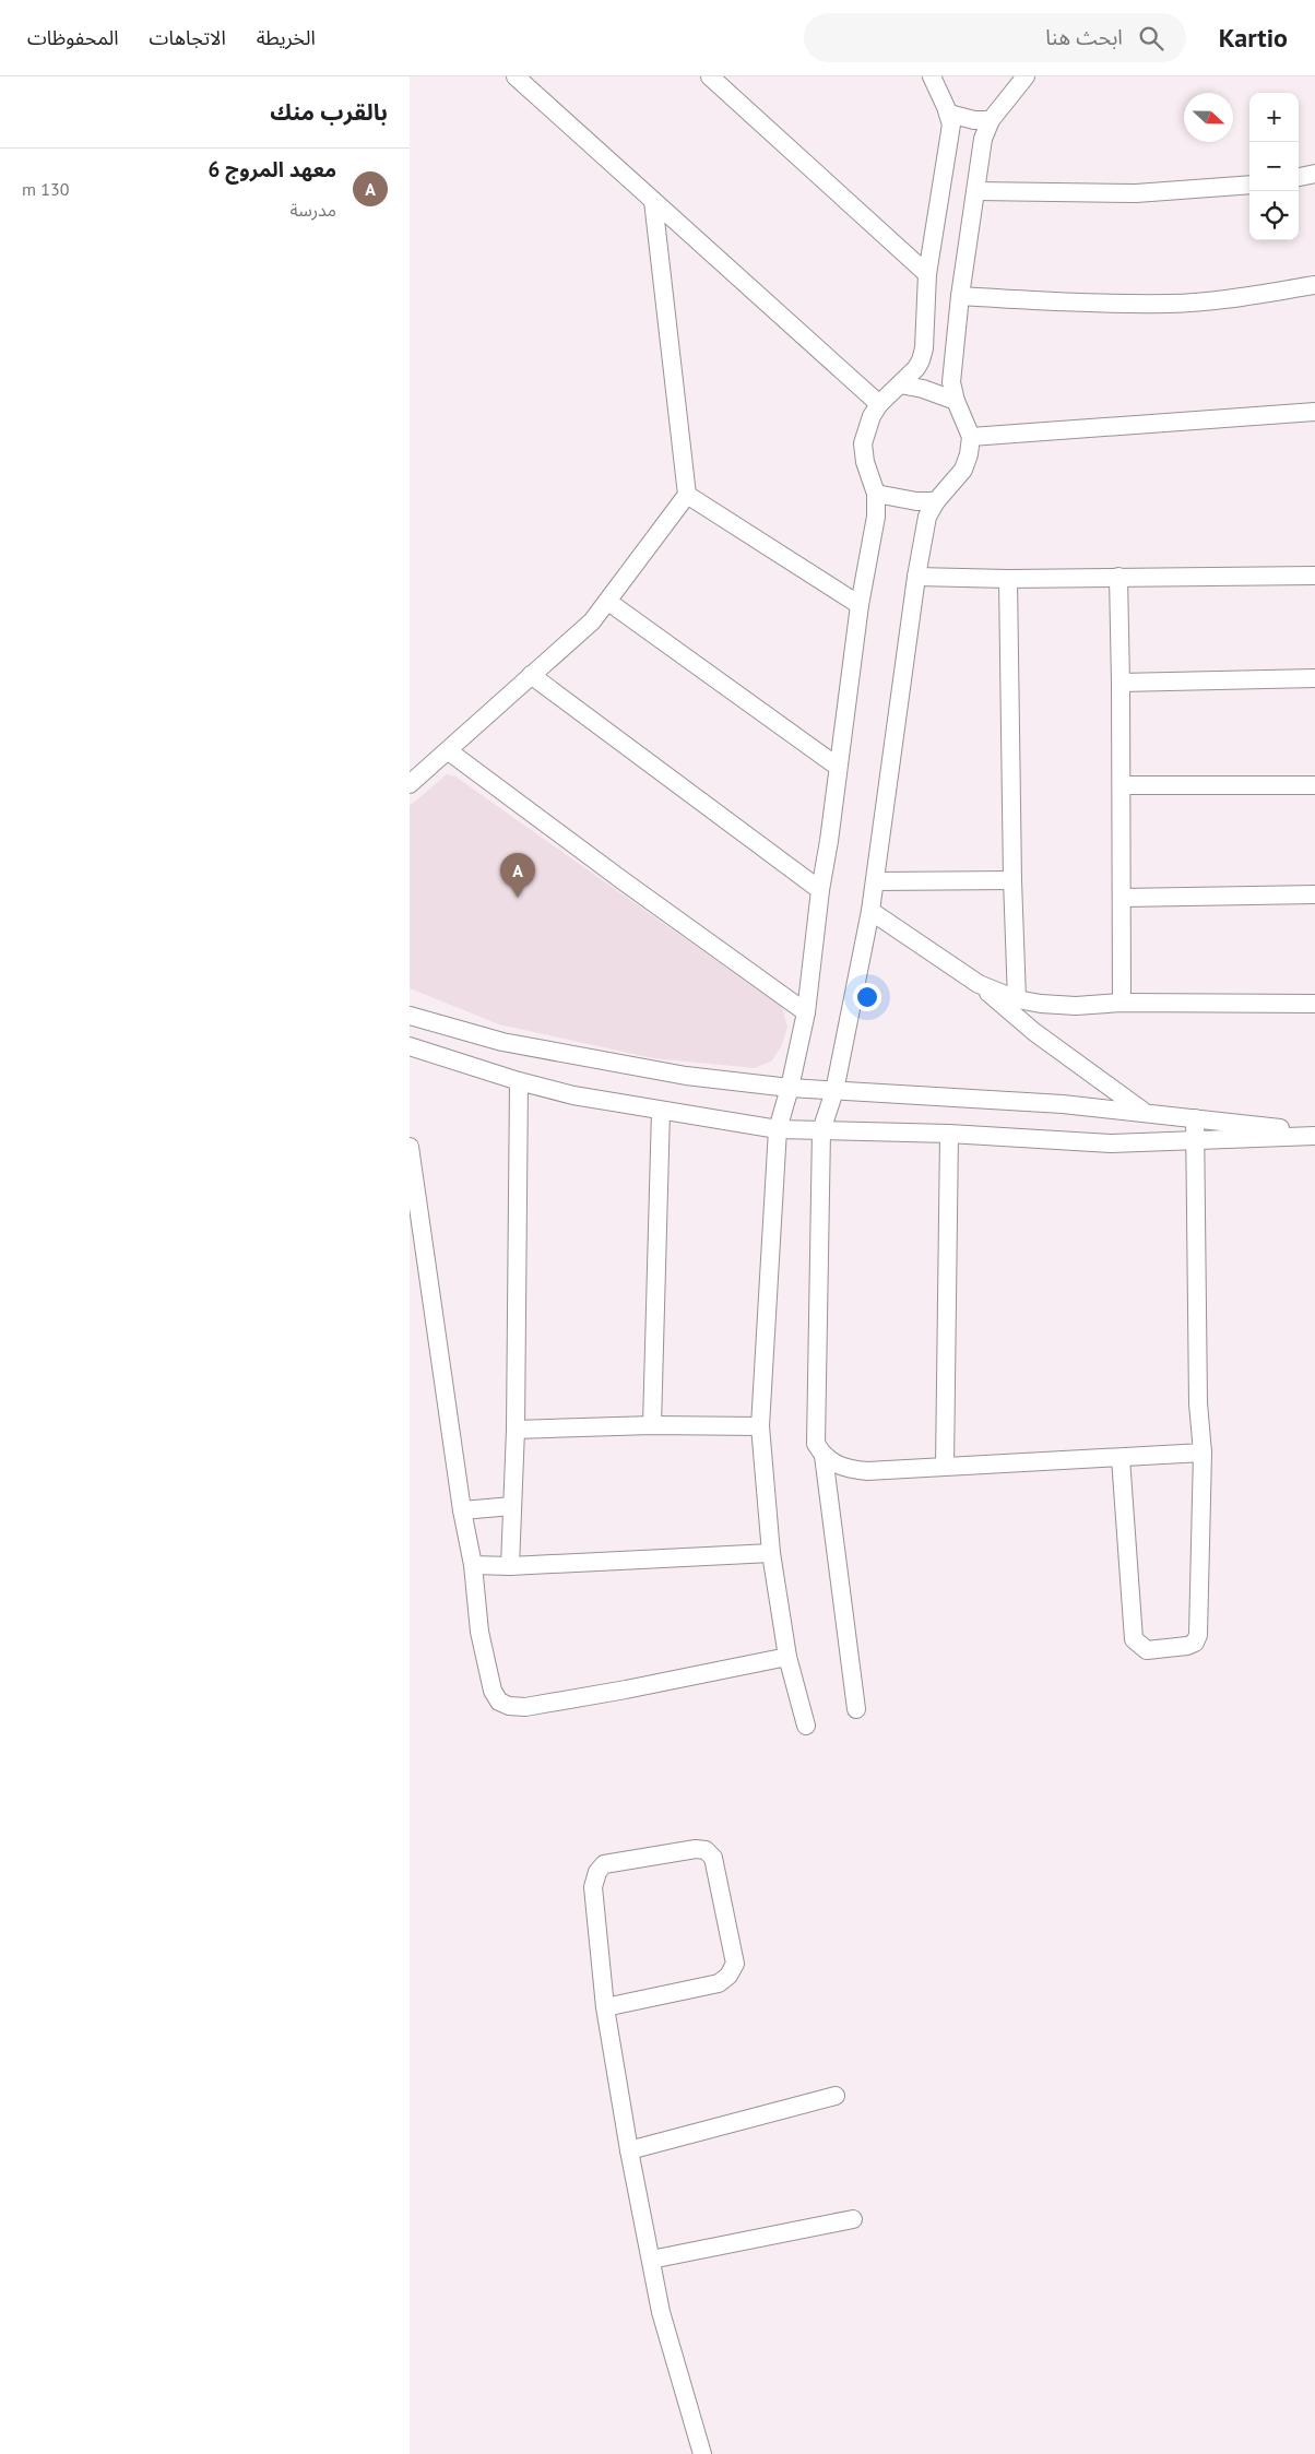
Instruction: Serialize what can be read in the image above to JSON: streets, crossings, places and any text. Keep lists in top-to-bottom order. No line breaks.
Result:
{"north":"right","page":{"header":"Kartio","search":"ابحث هنا","nav":["الخريطة","الاتجاهات","المحفوظات"],"heading":"بالقرب منك","map_buttons":["+","−"],"list":[{"mark":"A","name":"معهد المروج 6","note":"مدرسة","value":"130 m"}],"pins":"A"}}
